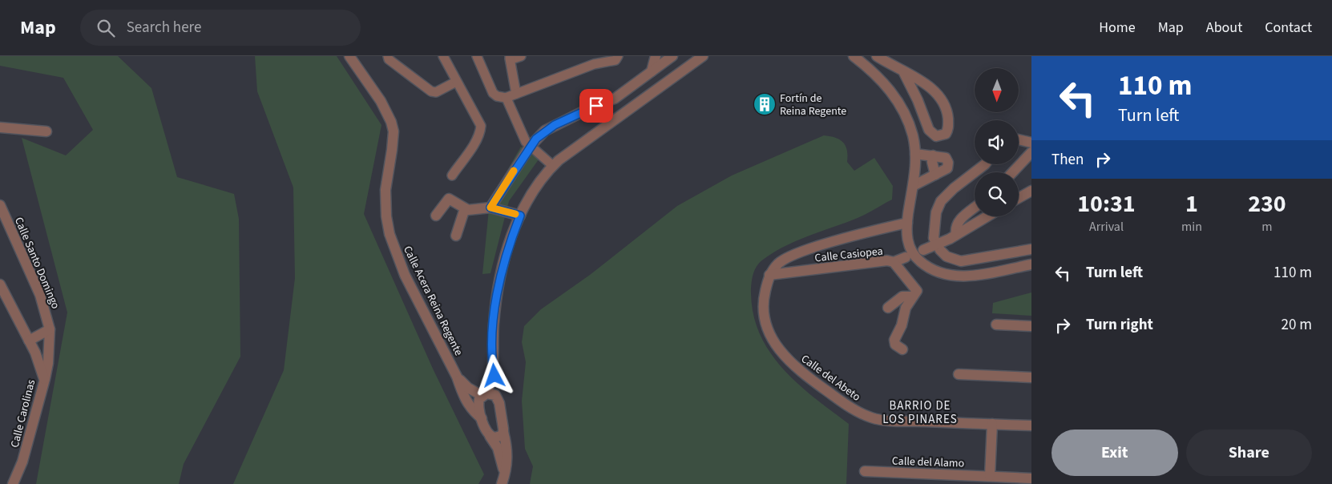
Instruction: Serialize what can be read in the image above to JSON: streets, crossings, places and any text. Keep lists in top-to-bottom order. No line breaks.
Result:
{"streets":{"street":["Calle Casiopea","Calle Santo Domingo","Calle Acera Reina Regente","Calle del Abeto","Calle Carolinas","Calle del Alamo"]},"crossings":[["Calle Casiopea","Calle del Abeto"],["Calle Santo Domingo","Calle Carolinas"]],"districts":["BARRIO DE LOS PINARES"],"places":{"building":["Fortín de Reina Regente"]},"north":"bottom","page":{"header":"Map","search":"Search here","nav":["Home","Map","About","Contact"],"turn":["110 m","Turn left"],"then":"Then","eta":["10:31","Arrival","1","min","230","m"],"list":[{"name":"Turn left","value":"110 m"},{"name":"Turn right","value":"20 m"}],"buttons":["Exit","Share"]}}
